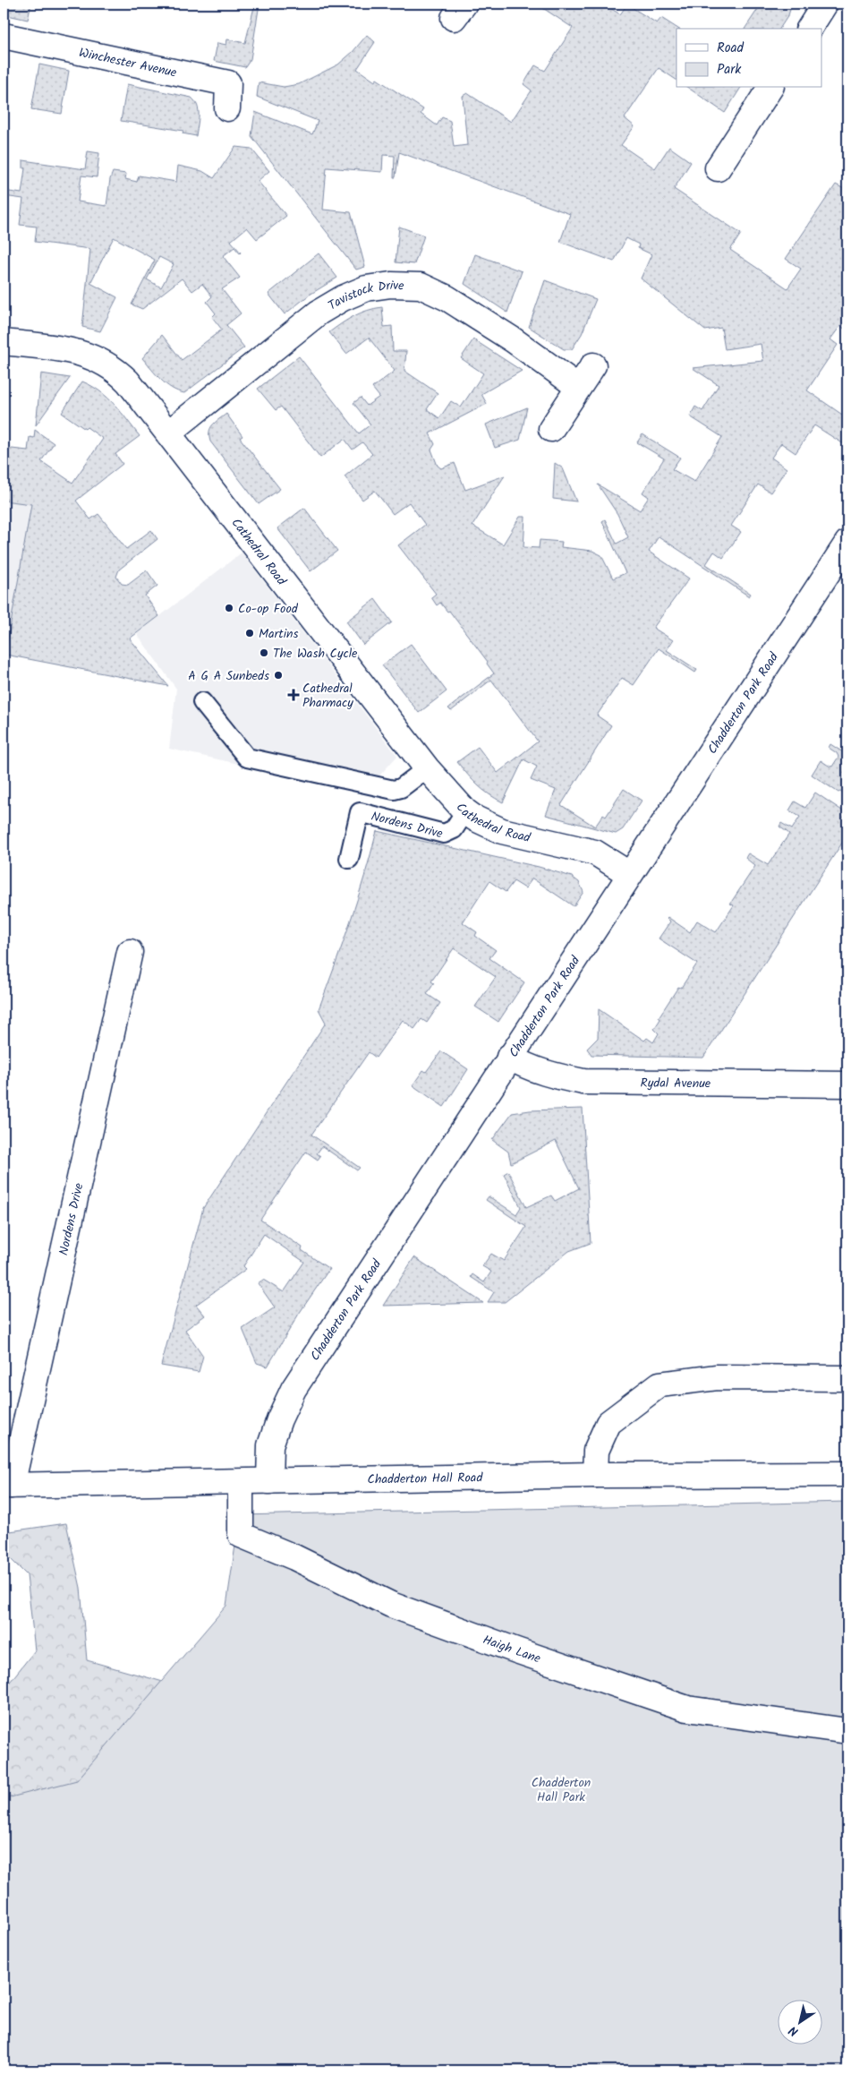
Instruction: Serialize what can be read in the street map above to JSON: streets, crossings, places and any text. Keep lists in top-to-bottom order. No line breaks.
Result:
{"streets":{"street":["Winchester Avenue","Tavistock Drive","Cathedral Road","Chadderton Park Road","Nordens Drive","Rydal Avenue","Chadderton Hall Road","Haigh Lane"]},"crossings":[["Tavistock Drive","Cathedral Road"],["Cathedral Road","Chadderton Park Road"],["Cathedral Road","Nordens Drive"],["Chadderton Park Road","Rydal Avenue"],["Chadderton Park Road","Chadderton Hall Road"],["Nordens Drive","Chadderton Hall Road"],["Chadderton Hall Road","Haigh Lane"]],"parks":["Chadderton Hall Park"],"places":{"other":["Co-op Food","Martins","The Wash Cycle","A G A Sunbeds"],"health":["Cathedral Pharmacy"]},"legend":["Road","Park"],"north":"bottom left"}
